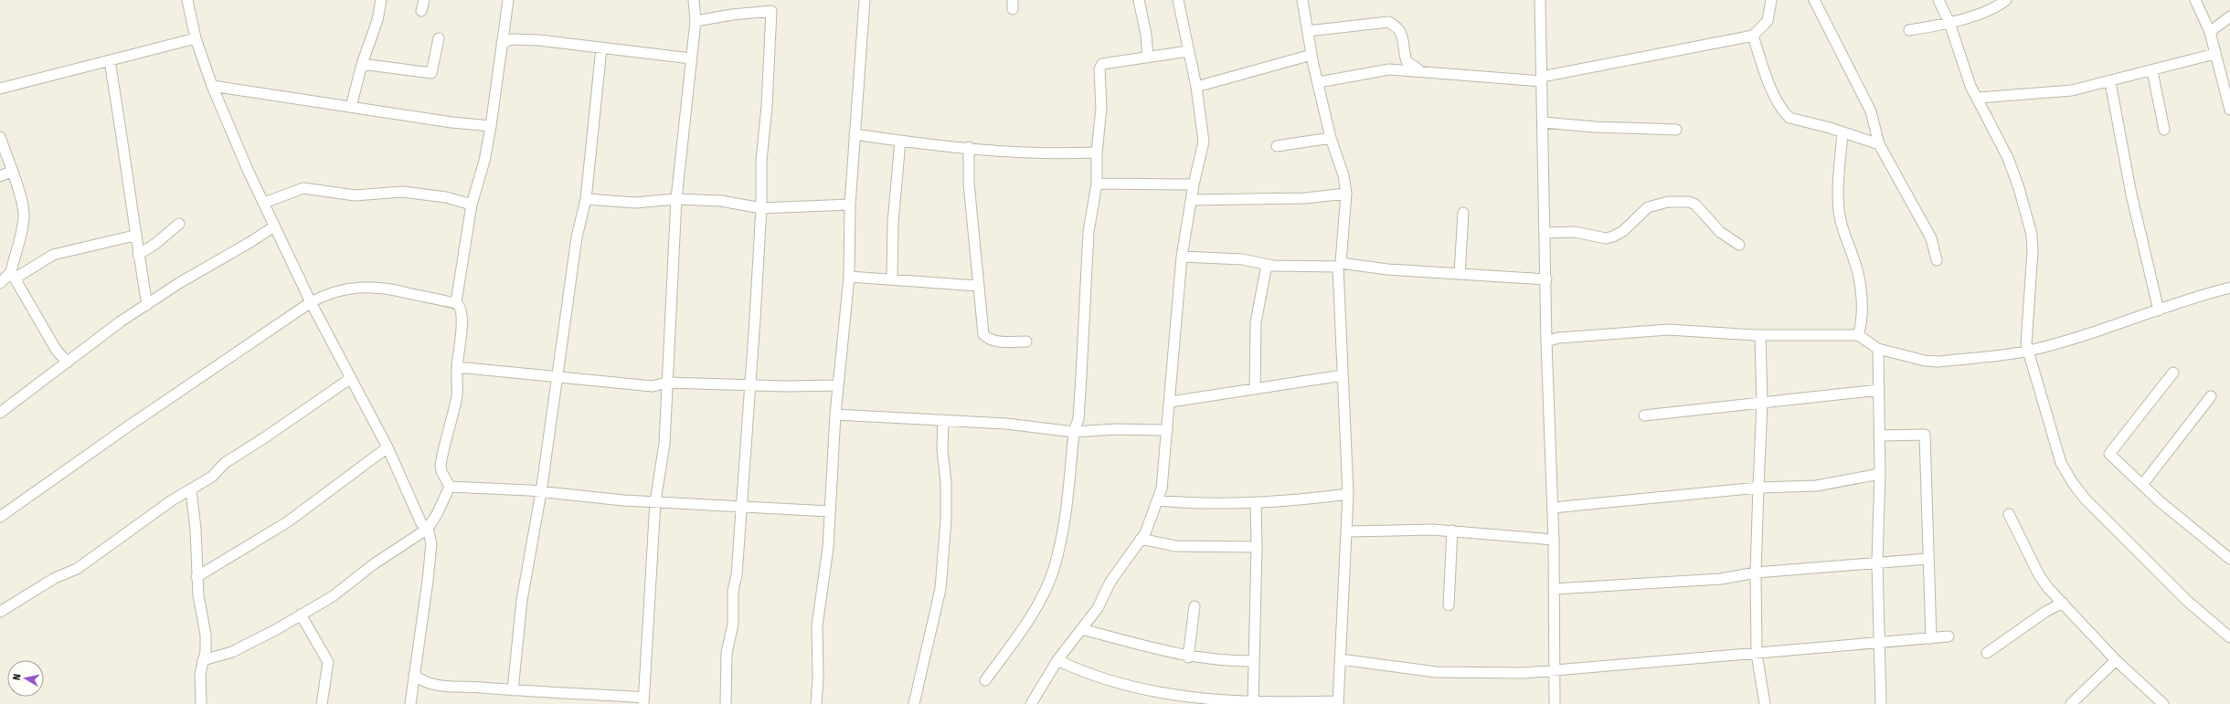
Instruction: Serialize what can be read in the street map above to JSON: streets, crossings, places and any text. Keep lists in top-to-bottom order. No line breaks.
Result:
{"north":"left"}
